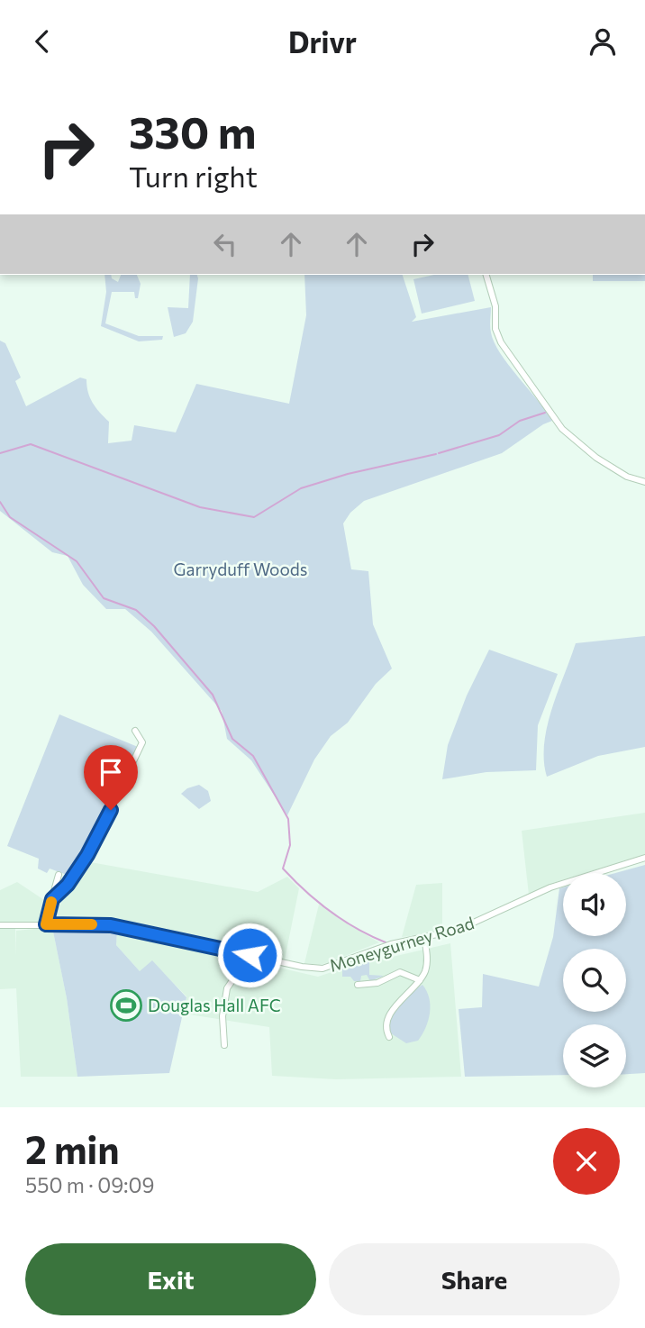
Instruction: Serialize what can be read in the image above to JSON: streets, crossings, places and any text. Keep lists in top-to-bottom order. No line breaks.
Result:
{"streets":{"street":["Moneygurney Road"]},"parks":["Garryduff Woods"],"places":{"sports":["Douglas Hall AFC"]},"page":{"header":"Drivr","turn":["330 m","Turn right"],"heading":["2 min","550 m · 09:09"],"buttons":["Exit","Share"]}}
